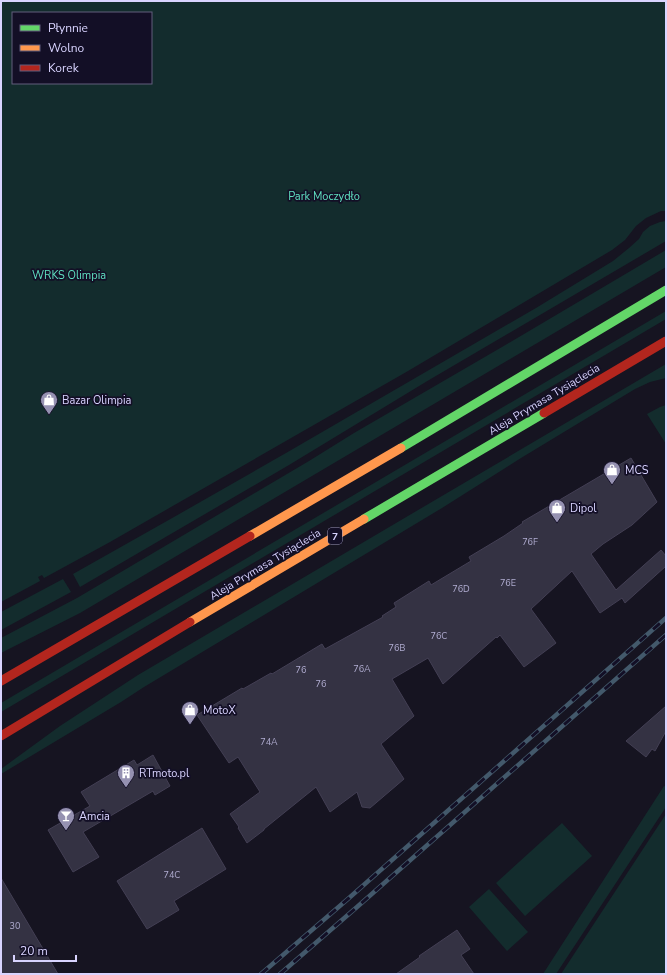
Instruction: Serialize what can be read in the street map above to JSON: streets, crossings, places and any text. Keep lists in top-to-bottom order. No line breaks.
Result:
{"streets":{"main road":["Aleja Prymasa Tysiąclecia","7"]},"parks":["Park Moczydło","WRKS Olimpia"],"places":{"shop":["Bazar Olimpia","MCS","Dipol","MotoX"],"building":["RTmoto.pl"],"bar":["Amcia"]},"house_numbers":["76F","76E","76D","76C","76B","76A","76","76","74A","74C","30"],"legend":["Płynnie","Wolno","Korek"],"scale_bar":"20 m"}
